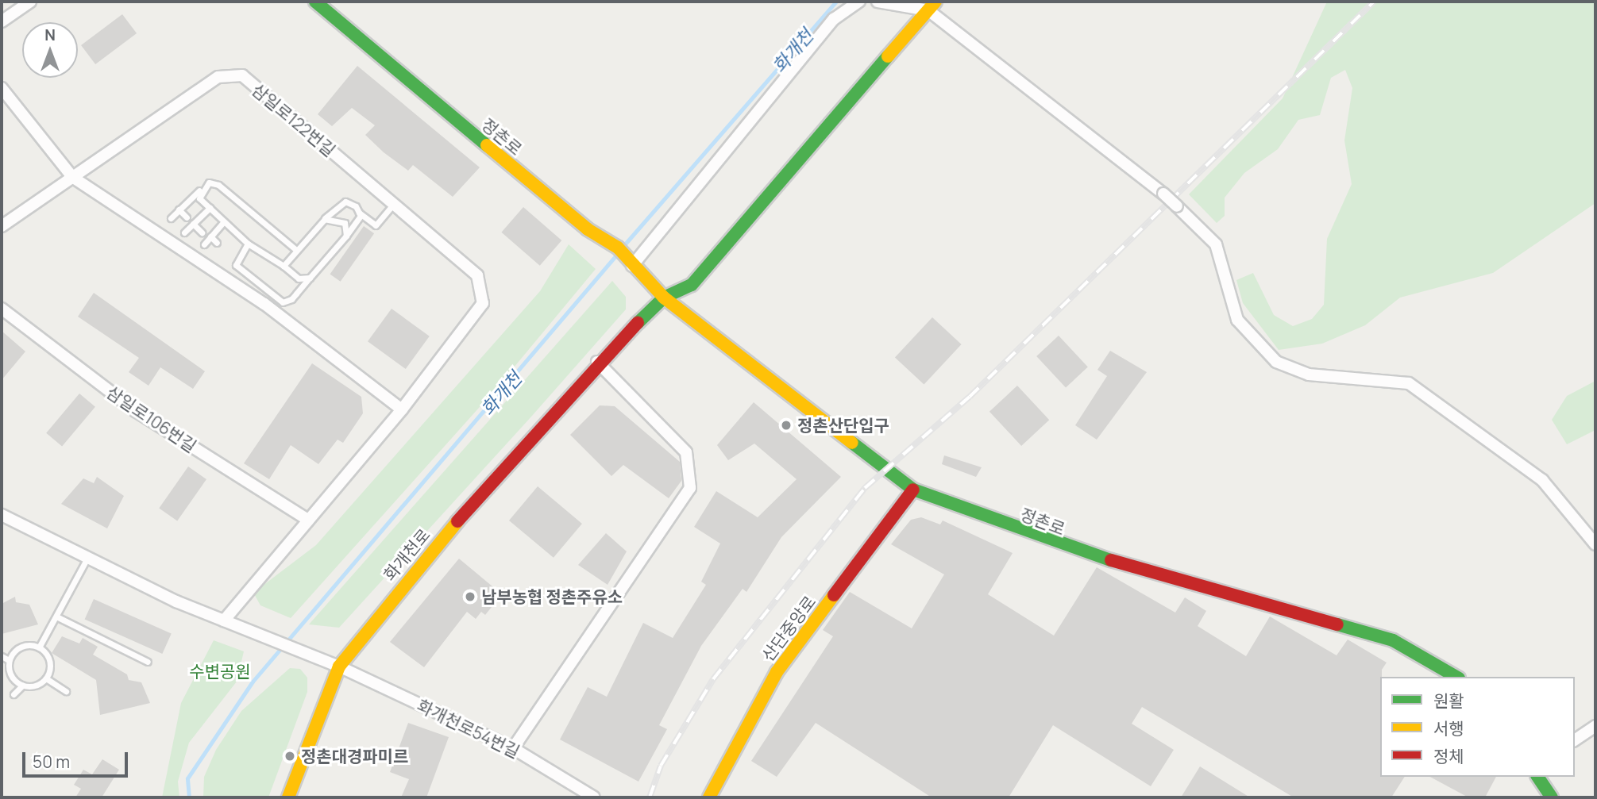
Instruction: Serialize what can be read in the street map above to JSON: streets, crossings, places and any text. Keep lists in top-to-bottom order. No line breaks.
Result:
{"streets":{"main road":["정촌로","화개천로","산단중앙로"],"street":["삼일로122번길","삼일로106번길","화개천로54번길"]},"crossings":[["정촌로","화개천로"],["정촌로","산단중앙로"],["화개천로","화개천로54번길"]],"water":["화개천"],"parks":["수변공원"],"places":["정촌산단입구","남부농협 정촌주유소","정촌대경파미르"],"legend":["원활","서행","정체"],"scale_bar":"50 m","north":"top"}
